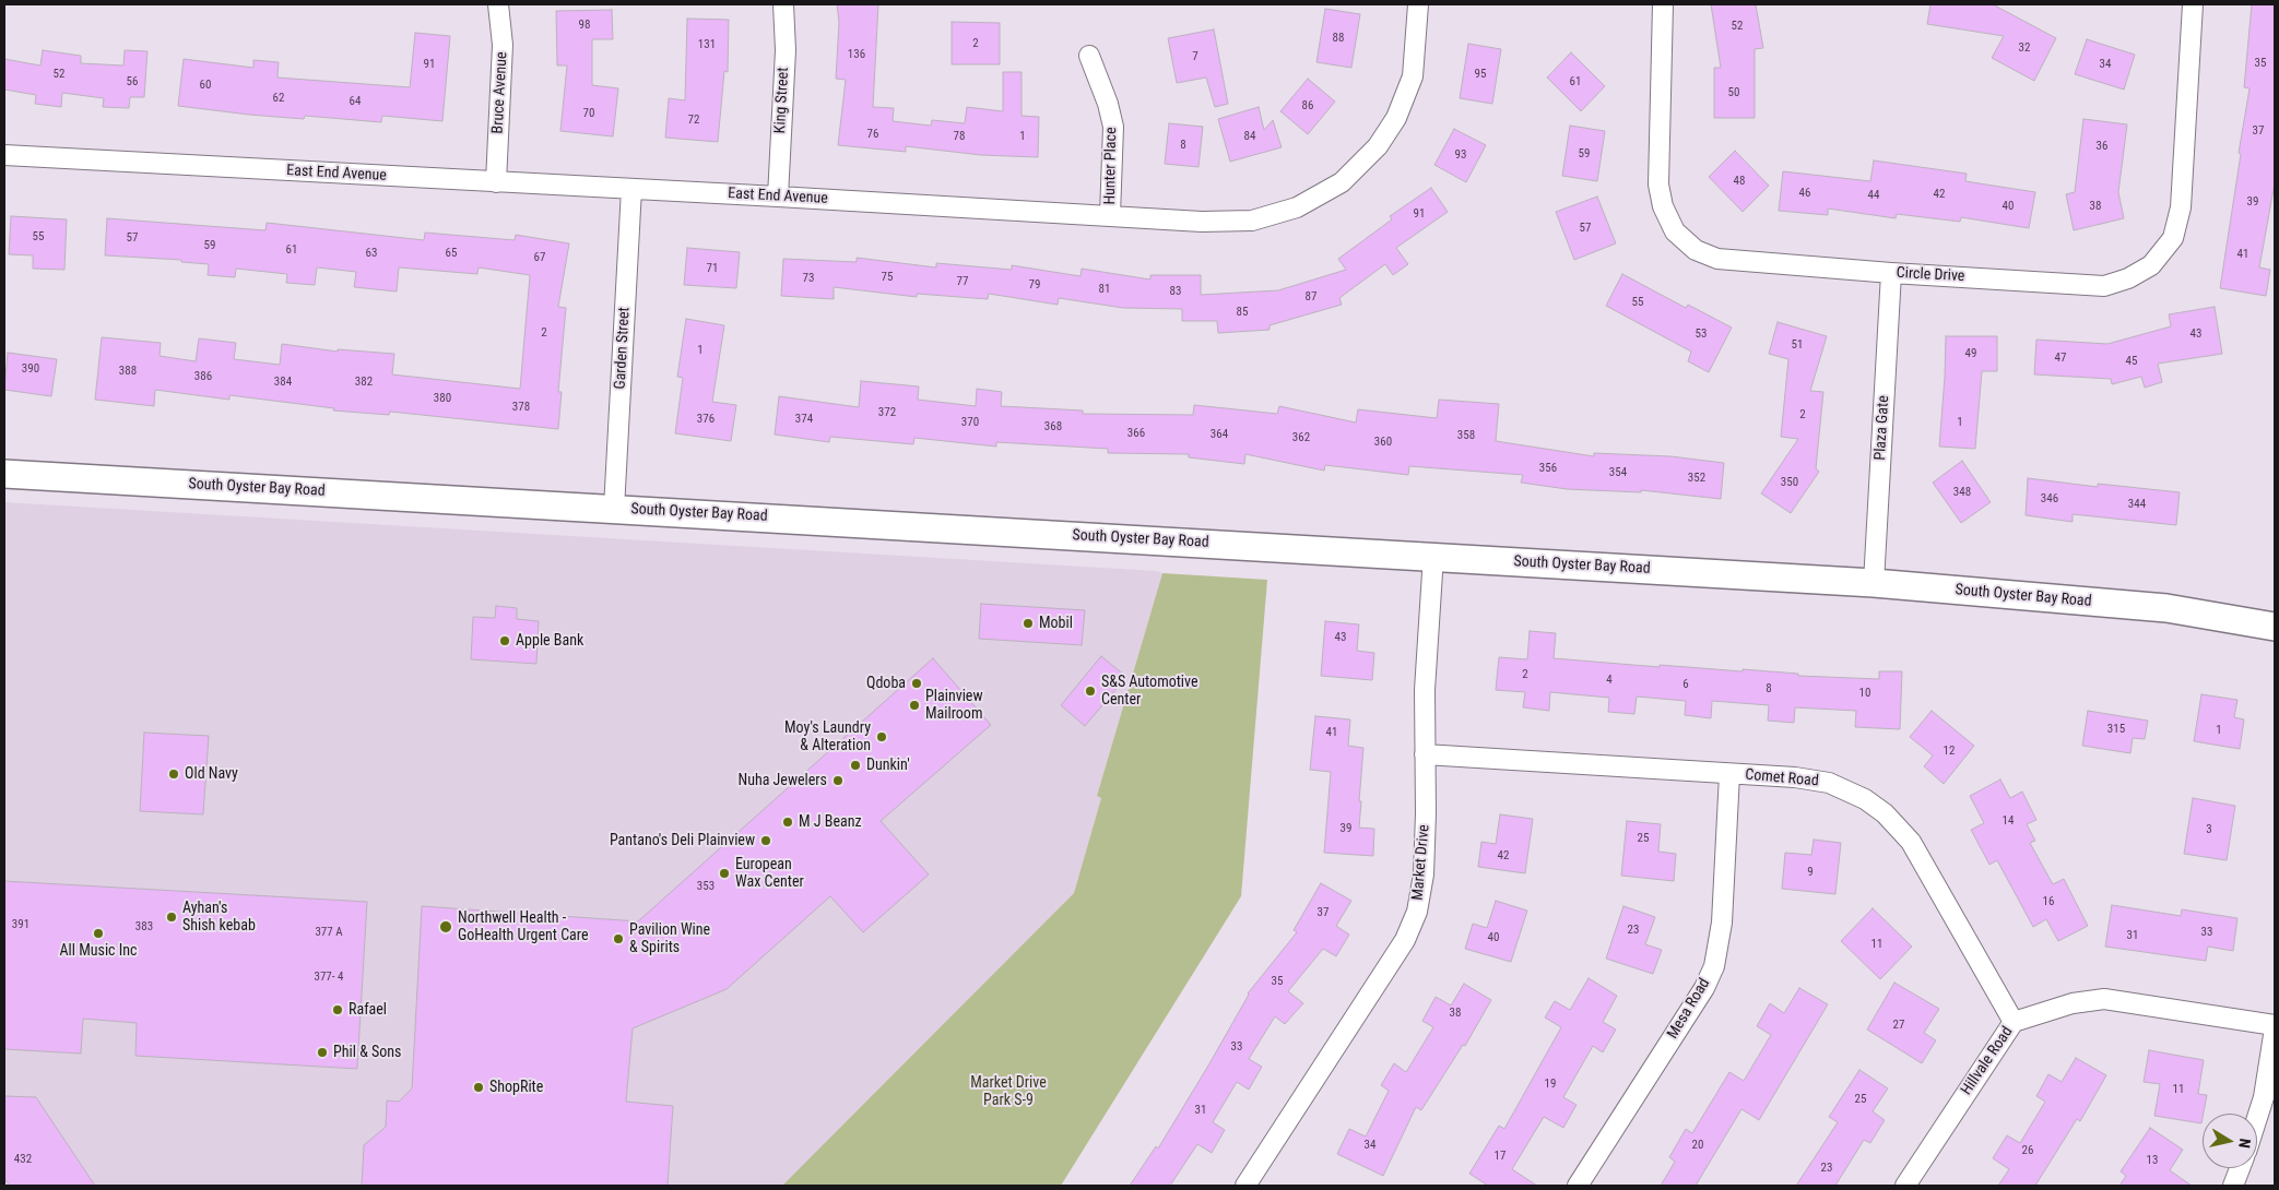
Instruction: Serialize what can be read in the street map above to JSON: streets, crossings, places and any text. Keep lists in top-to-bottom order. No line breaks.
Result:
{"streets":{"main road":["South Oyster Bay Road"],"street":["Bruce Avenue","King Street","Hunter Place","East End Avenue","Circle Drive","Garden Street","Plaza Gate","Comet Road","Market Drive","Mesa Road","Hillvale Road"]},"crossings":[["Bruce Avenue","East End Avenue"],["King Street","East End Avenue"],["Hunter Place","East End Avenue"],["East End Avenue","Garden Street"],["Circle Drive","Plaza Gate"],["Garden Street","South Oyster Bay Road"],["Plaza Gate","South Oyster Bay Road"],["South Oyster Bay Road","Market Drive"],["Comet Road","Market Drive"],["Comet Road","Mesa Road"],["Comet Road","Hillvale Road"]],"parks":["Market Drive Park S-9"],"places":["Mobil","Apple Bank","Qdoba","S&S Automotive Center","Plainview Mailroom","Moy's Laundry & Alteration","Dunkin'","Old Navy","Nuha Jewelers","M J Beanz","Pantano's Deli Plainview","European Wax Center","Ayhan's Shish kebab","Northwell Health - GoHealth Urgent Care","All Music Inc","Pavilion Wine & Spirits","Rafael","Phil & Sons","ShopRite"],"house_numbers":["98","52","88","2","131","32","136","7","35","91","34","52","95","56","61","60","50","62","64","86","70","72","37","76","78","1","84","8","36","59","93","48","46","42","44","39","40","38","91","57","55","57","59","61","63","65","41","67","71","75","73","77","79","81","83","87","55","85","2","53","43","51","1","49","47","45","390","388","386","384","382","380","378","372","2","376","374","370","1","368","366","364","358","362","360","356","354","352","350","348","346","344","43","2","4","6","8","10","315","1","41","12","14","39","3","25","42","9","353","16","37","391","383","23","377 A","33","31","40","11","377- 4","35","38","27","33","19","11","25","31","34","20","26","17","432","13","23"],"north":"right"}
